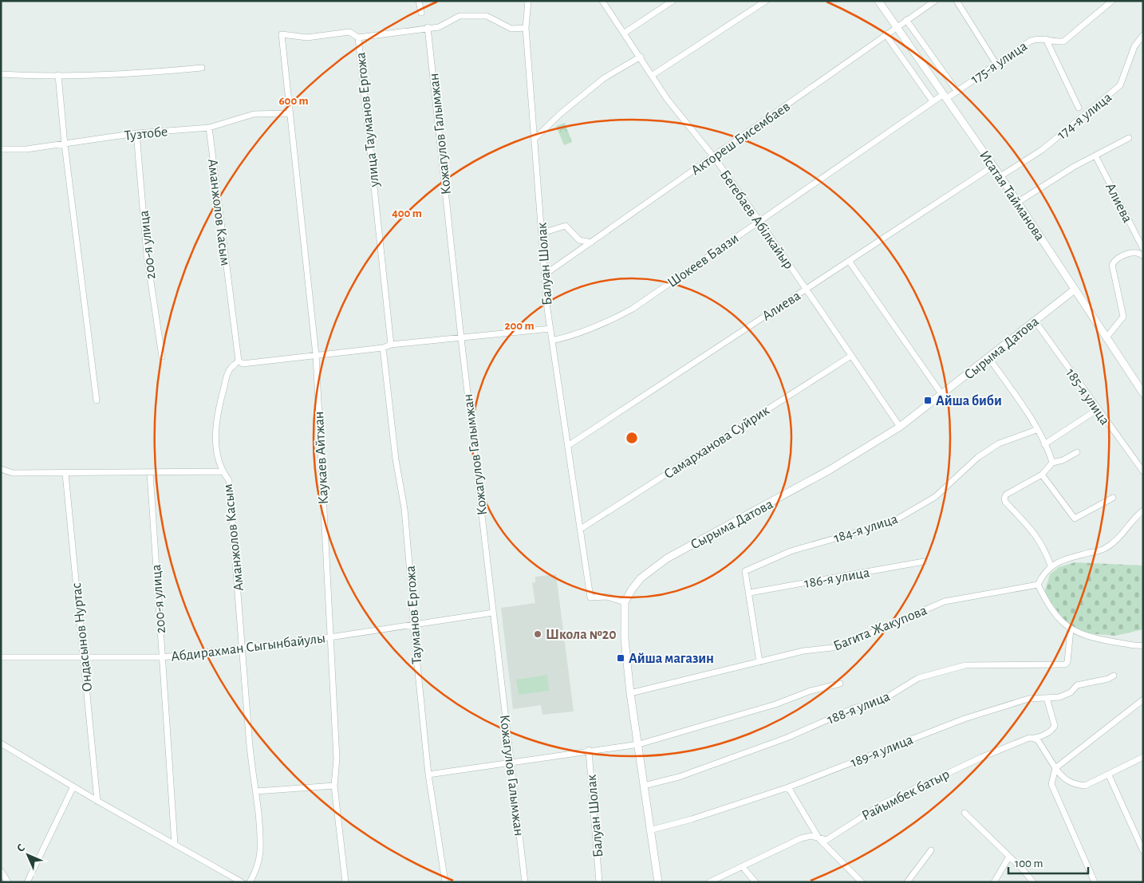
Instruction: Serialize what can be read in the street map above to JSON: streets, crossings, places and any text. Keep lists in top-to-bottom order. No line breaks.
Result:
{"streets":{"street":["175-я улица","174-я улица","улица Тауманов Ергожа","Тузтобе","Кожагулов Галымжан","Актореш Бисембаев","Исатая Тайманова","Алиева","Аманжолов Касым","Бегебаев Абілкайыр","200-я улица","Шокеев Баязи","Балуан Шолак","Сырыма Датова","185-я улица","Самарханова Суйрик","Каукаев Айтжан","184-я улица","186-я улица","Тауманов Ергожа","Багита Жакупова","Ондасынов Нуртас","Абдирахман Сыгынбайулы","188-я улица","189-я улица","Райымбек батыр"]},"crossings":[["175-я улица","Исатая Тайманова"],["175-я улица","Шокеев Баязи"],["174-я улица","Исатая Тайманова"],["улица Тауманов Ергожа","Каукаев Айтжан"],["Тузтобе","Аманжолов Касым"],["Тузтобе","200-я улица"],["Тузтобе","Каукаев Айтжан"],["Кожагулов Галымжан","Абдирахман Сыгынбайулы"],["Кожагулов Галымжан","188-я улица"],["Актореш Бисембаев","Исатая Тайманова"],["Актореш Бисембаев","Бегебаев Абілкайыр"],["Актореш Бисембаев","Балуан Шолак"],["Исатая Тайманова","Алиева"],["Исатая Тайманова","Шокеев Баязи"],["Исатая Тайманова","Сырыма Датова"],["Алиева","Бегебаев Абілкайыр"],["Алиева","Балуан Шолак"],["Аманжолов Касым","Абдирахман Сыгынбайулы"],["Бегебаев Абілкайыр","Шокеев Баязи"],["Бегебаев Абілкайыр","Сырыма Датова"],["Бегебаев Абілкайыр","Самарханова Суйрик"],["200-я улица","Абдирахман Сыгынбайулы"],["Шокеев Баязи","Балуан Шолак"],["Балуан Шолак","Сырыма Датова"],["Балуан Шолак","Самарханова Суйрик"],["Балуан Шолак","188-я улица"],["Сырыма Датова","185-я улица"],["Каукаев Айтжан","Абдирахман Сыгынбайулы"],["184-я улица","186-я улица"],["Тауманов Ергожа","Абдирахман Сыгынбайулы"],["Тауманов Ергожа","188-я улица"],["Ондасынов Нуртас","Абдирахман Сыгынбайулы"],["189-я улица","Райымбек батыр"]],"places":{"transit":["Айша биби","Айша магазин"],"other":["Школа №20"]},"scale_bar":"100 m","north":"top left","rings":["600 m","400 m","200 m"]}
